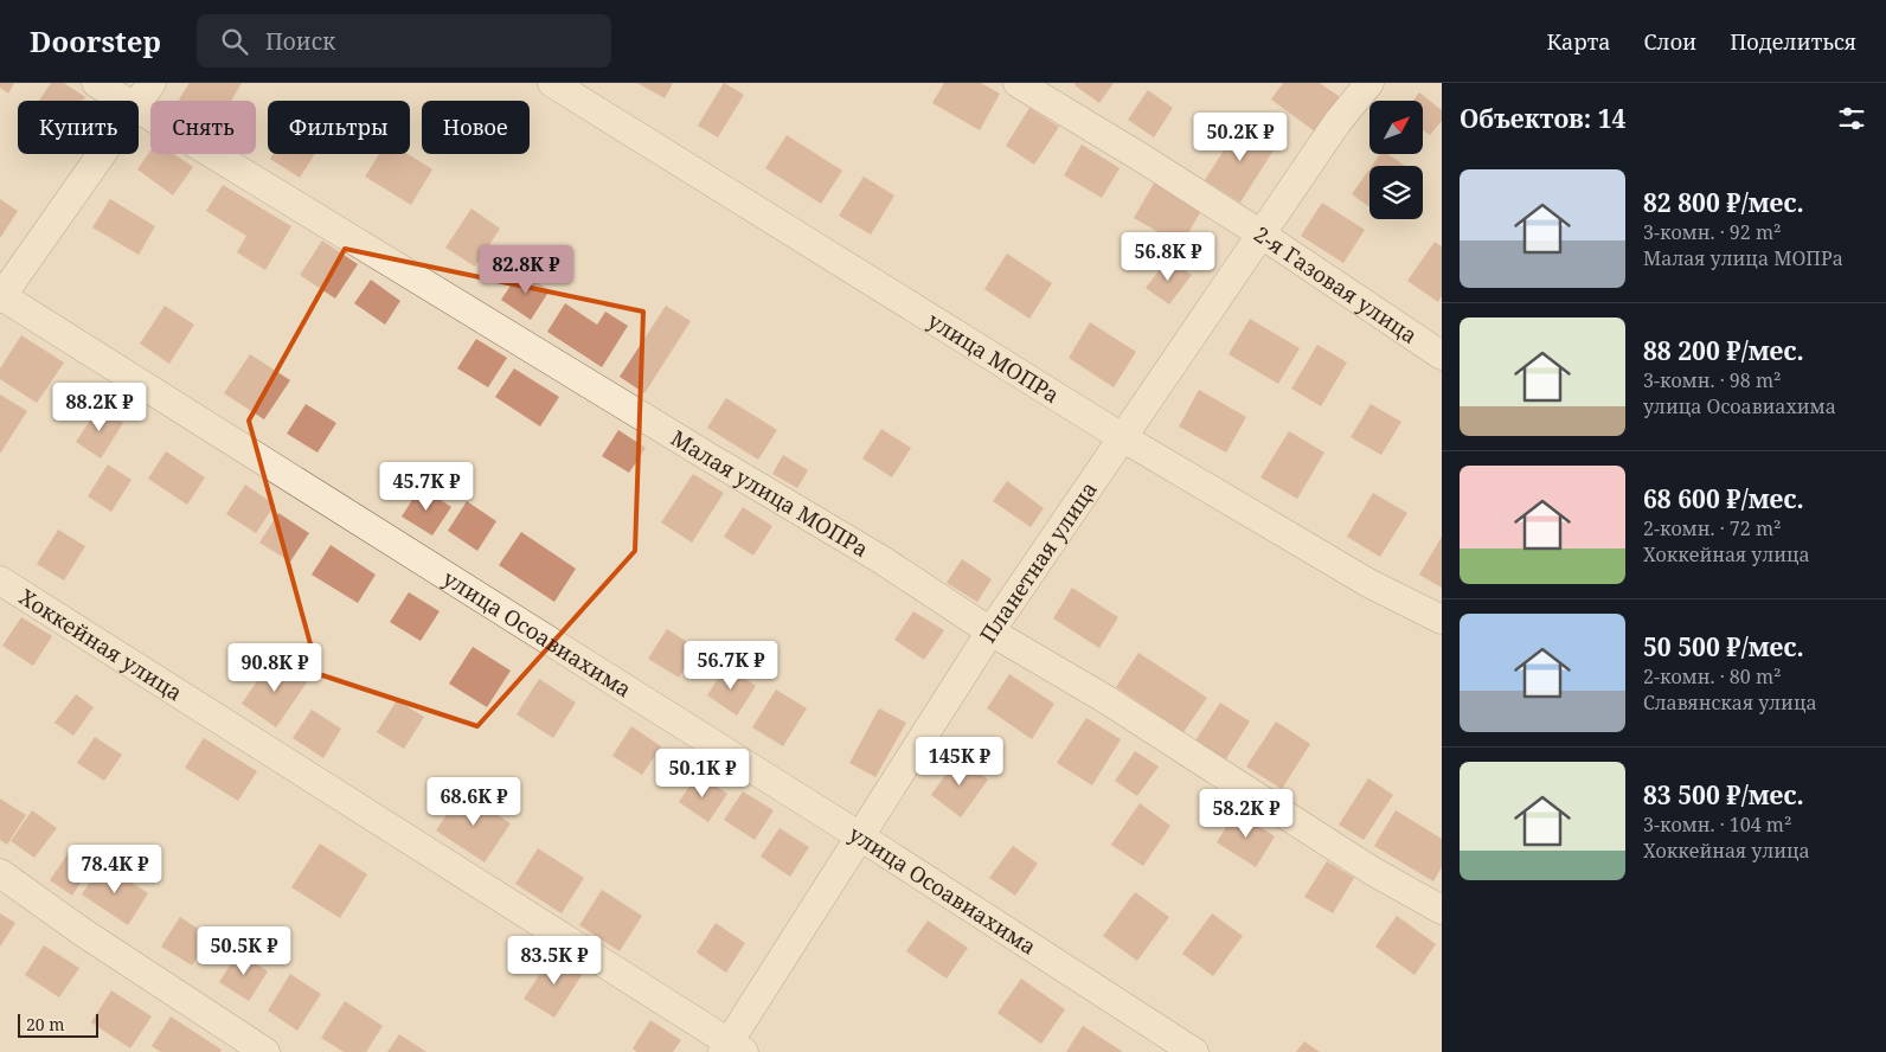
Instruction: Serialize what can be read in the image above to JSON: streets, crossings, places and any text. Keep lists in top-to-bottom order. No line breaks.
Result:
{"streets":{"street":["2-я Газовая улица","улица МОПРа","Малая улица МОПРа","Планетная улица","улица Осоавиахима","Хоккейная улица"]},"crossings":[["2-я Газовая улица","Планетная улица"],["улица МОПРа","Планетная улица"],["Малая улица МОПРа","Планетная улица"],["Планетная улица","улица Осоавиахима"],["Планетная улица","Хоккейная улица"]],"scale_bar":"20 m","north":"top right","page":{"header":"Doorstep","search":"Поиск","nav":["Карта","Слои","Поделиться"],"heading":"Объектов: 14","chip":["Купить","Снять","Фильтры","Новое"],"price":["50.2K ₽","56.8K ₽","82.8K ₽","88.2K ₽","45.7K ₽","56.7K ₽","90.8K ₽","145K ₽","50.1K ₽","68.6K ₽","58.2K ₽","78.4K ₽","50.5K ₽","83.5K ₽"],"list":[{"name":"82 800 ₽/мес.","note":"3-комн. · 92 m² · Малая улица МОПРа"},{"name":"88 200 ₽/мес.","note":"3-комн. · 98 m² · улица Осоавиахима"},{"name":"68 600 ₽/мес.","note":"2-комн. · 72 m² · Хоккейная улица"},{"name":"50 500 ₽/мес.","note":"2-комн. · 80 m² · Славянская улица"},{"name":"83 500 ₽/мес.","note":"3-комн. · 104 m² · Хоккейная улица"}],"scale":"20 m"}}
